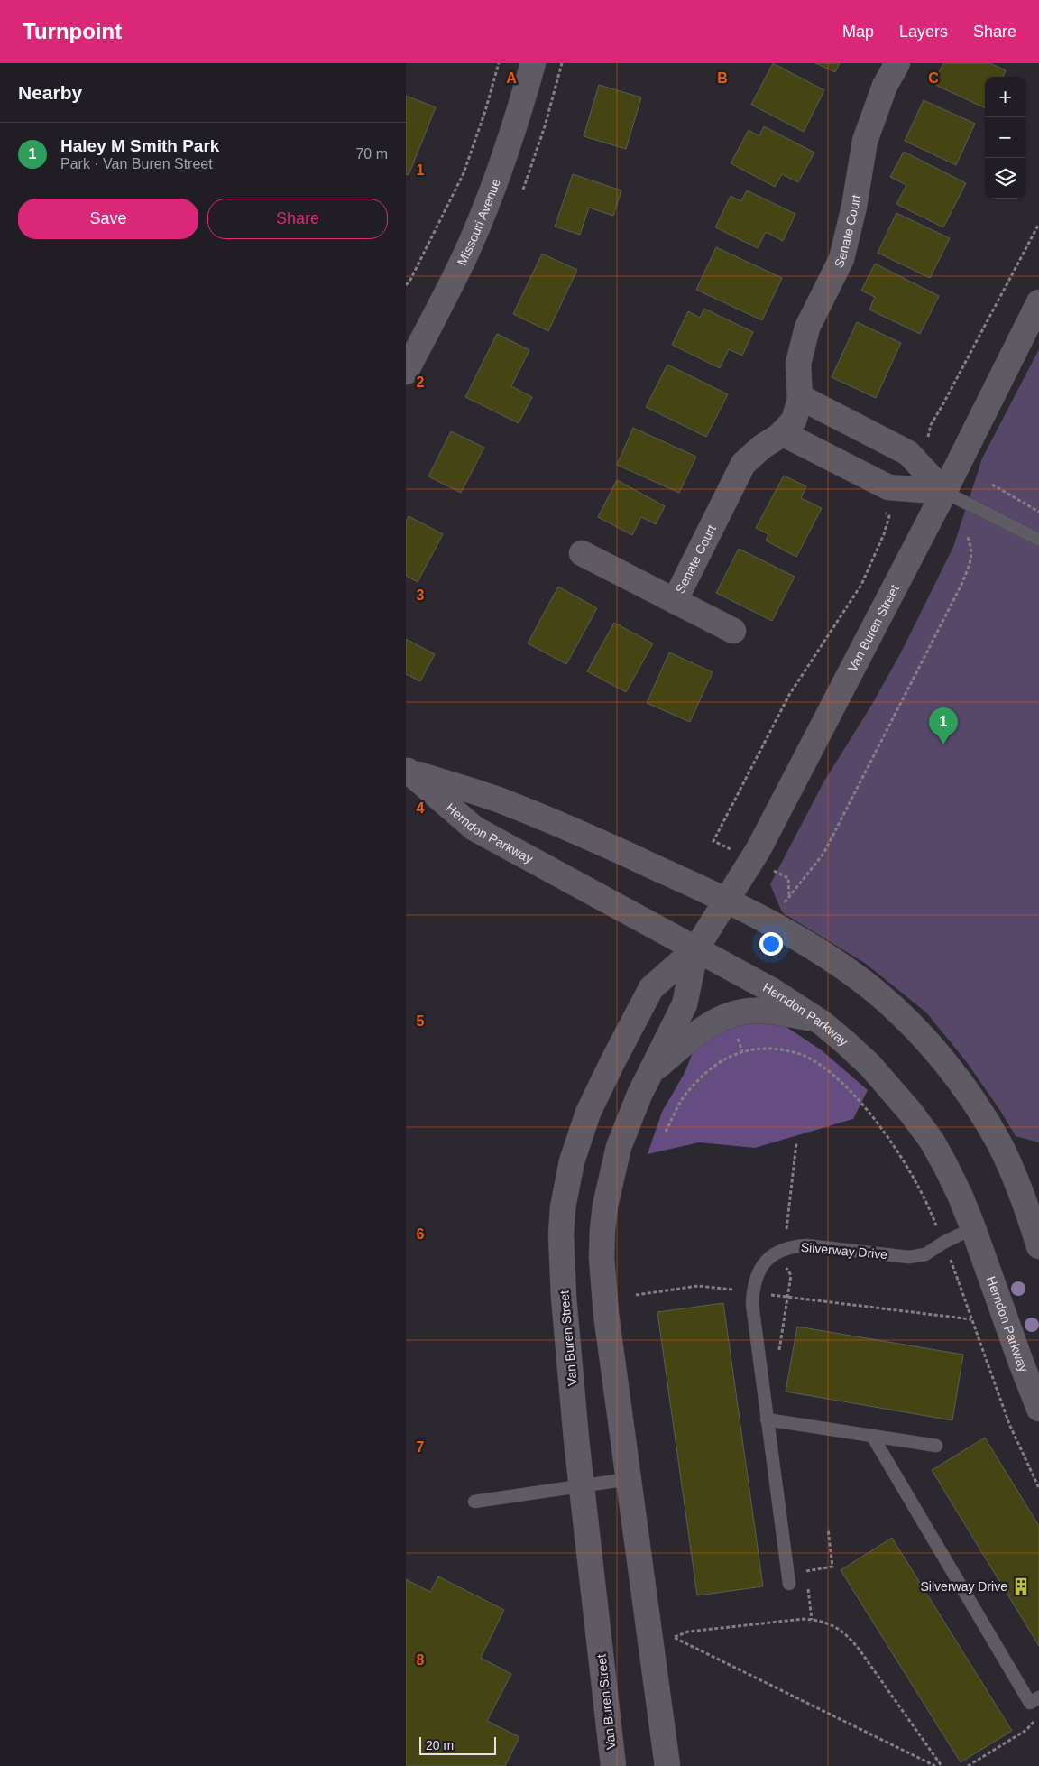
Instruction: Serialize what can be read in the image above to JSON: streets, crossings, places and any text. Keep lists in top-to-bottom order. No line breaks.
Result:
{"streets":{"main road":["Missouri Avenue","Senate Court","Van Buren Street","Herndon Parkway"],"lane":["Silverway Drive"]},"crossings":[["Van Buren Street","Herndon Parkway"],["Herndon Parkway","Silverway Drive"]],"places":{"building":["Silverway Drive"]},"scale_bar":"20 m","page":{"header":"Turnpoint","nav":["Map","Layers","Share"],"heading":"Nearby","map_buttons":["+","−"],"list":[{"mark":"1","name":"Haley M Smith Park","note":"Park · Van Buren Street","value":"70 m"}],"buttons":["Save","Share"],"pins":"1","scale":"20 m"},"grid":{"columns":["A","B","C"],"rows":["1","2","3","4","5","6","7","8"]}}
